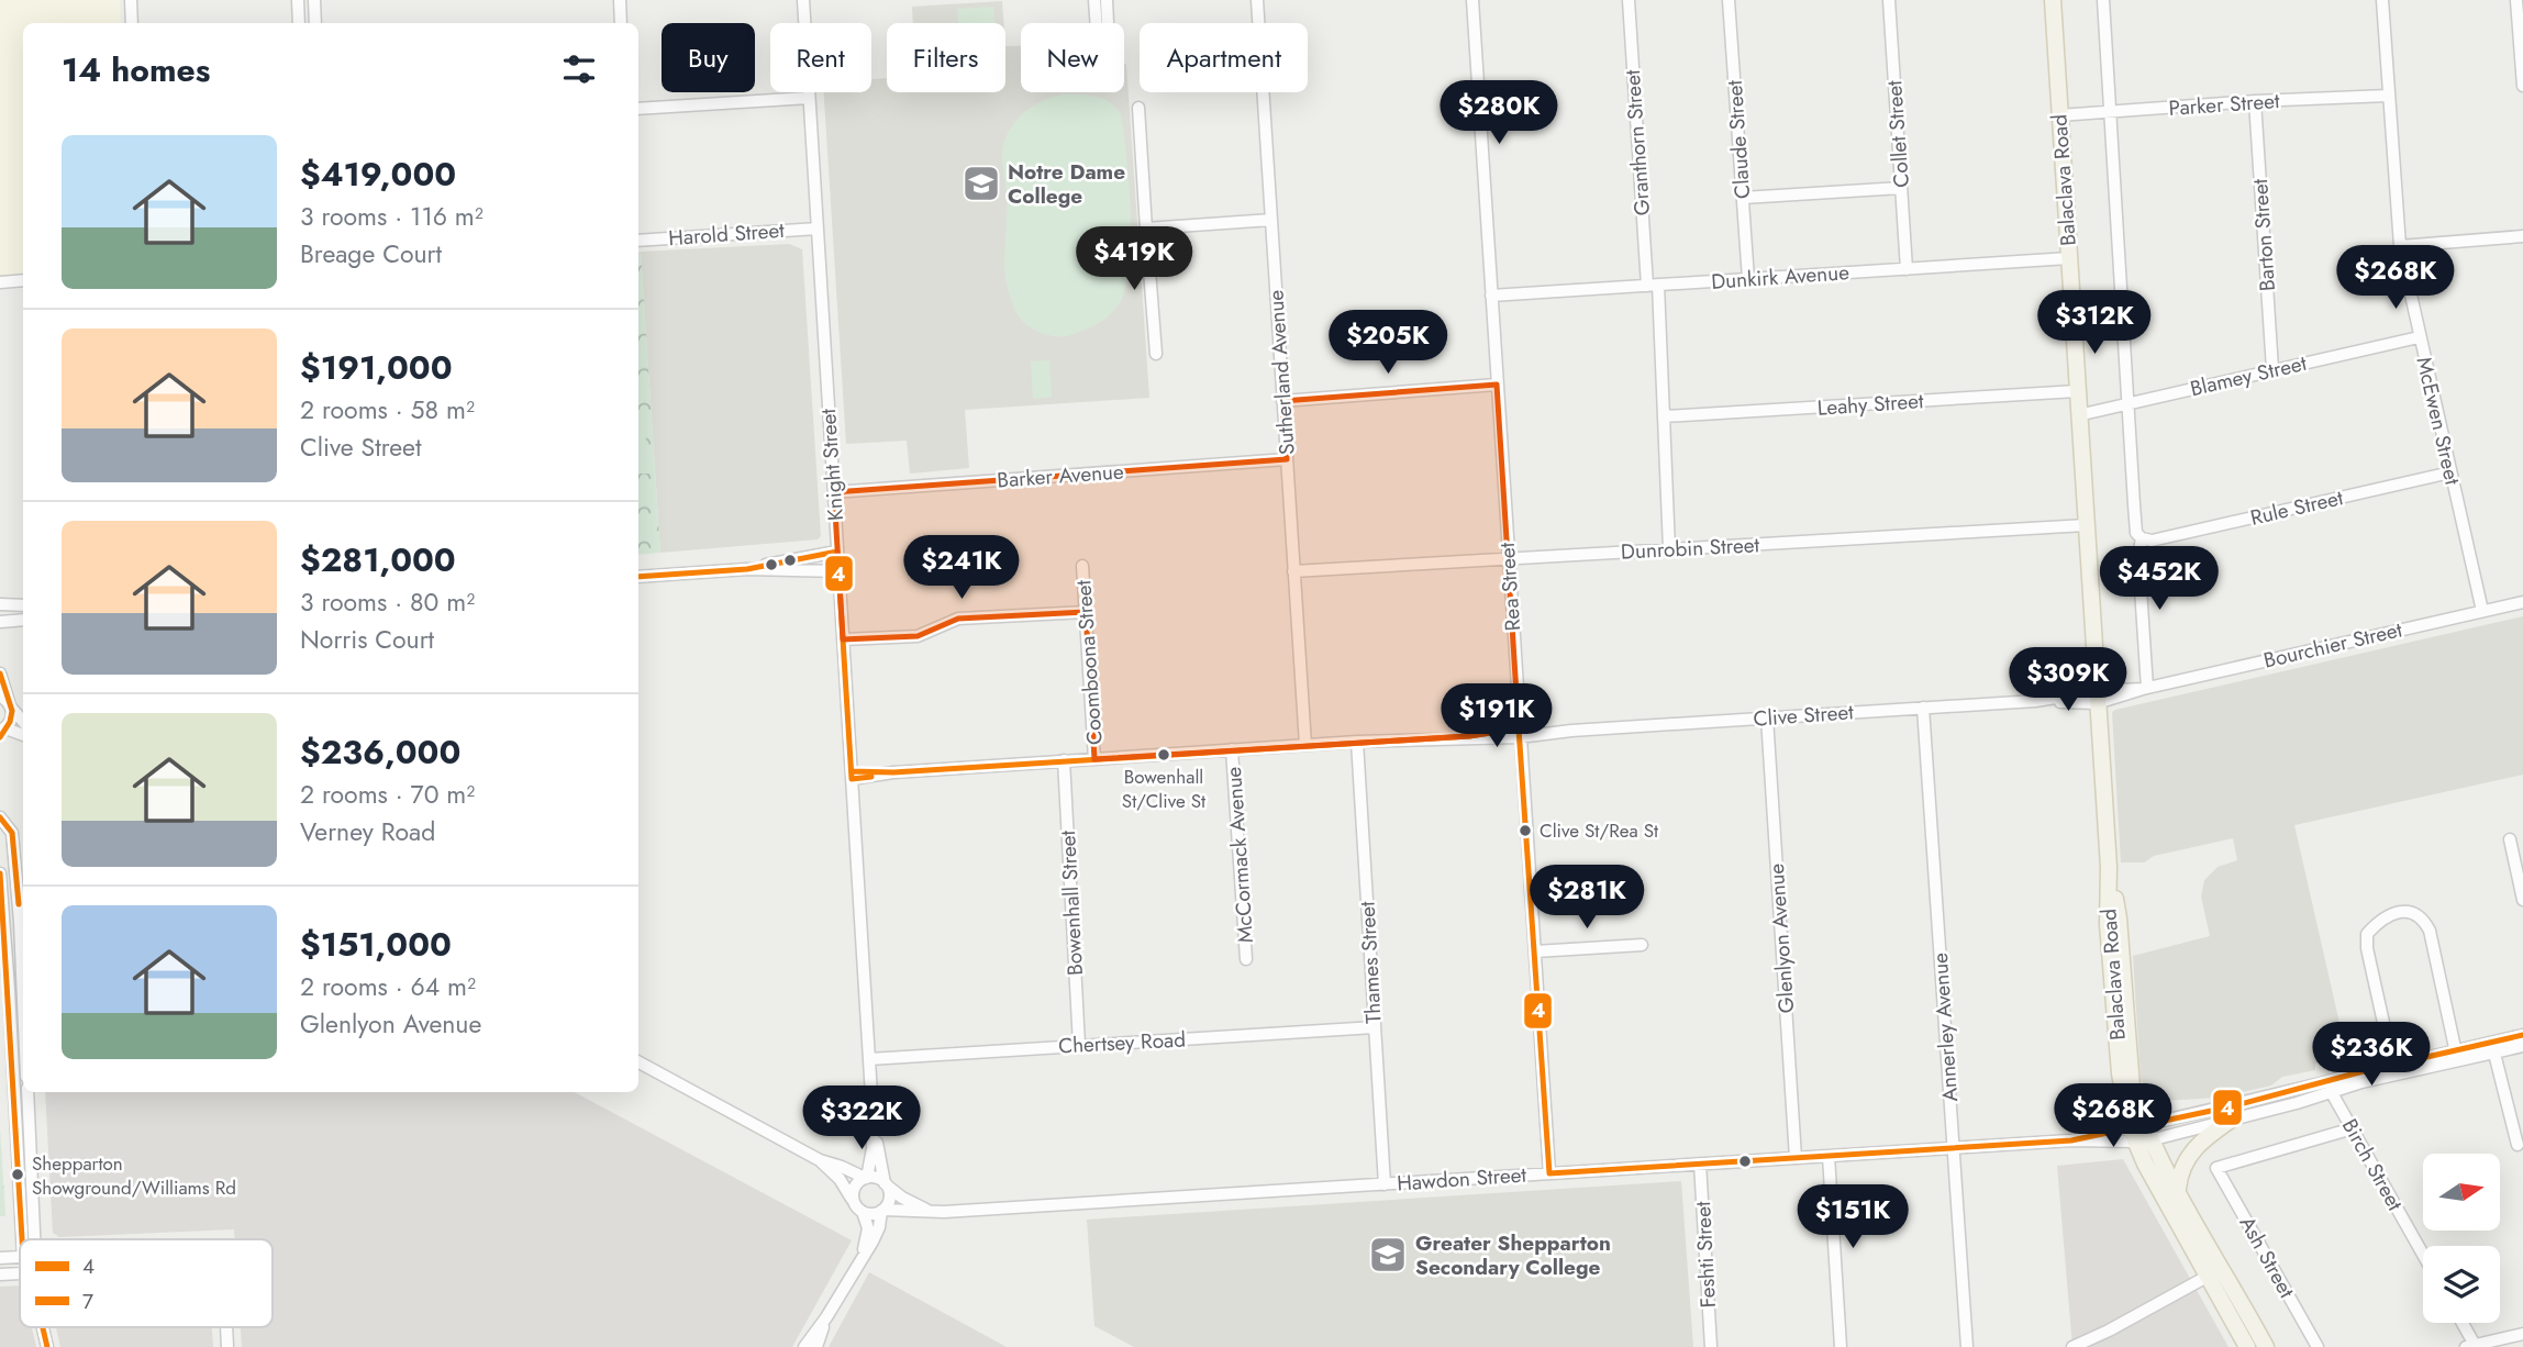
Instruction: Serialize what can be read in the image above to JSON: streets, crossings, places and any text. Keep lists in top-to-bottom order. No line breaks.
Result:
{"streets":{"main road":["Balaclava Road"],"street":["Parker Street","Collet Street","Claude Street","Granthorn Street","Harold Street","Barton Street","Dunkirk Avenue","Sutherland Avenue","Blamey Street","Leahy Street","McEwen Street","Knight Street","Barker Avenue","Rule Street","Dunrobin Street","Rea Street","Bourchier Street","Coomboona Street","Clive Street","McCormack Avenue","Bowenhall Street","Glenlyon Avenue","Thames Street","Annerley Avenue","Chertsey Road","Birch Street","Hawdon Street","Feshti Street","Ash Street"]},"crossings":[["Parker Street","Balaclava Road"],["Parker Street","Barton Street"],["Parker Street","McEwen Street"],["Collet Street","Dunkirk Avenue"],["Claude Street","Dunkirk Avenue"],["Granthorn Street","Dunkirk Avenue"],["Granthorn Street","Leahy Street"],["Granthorn Street","Dunrobin Street"],["Balaclava Road","Dunkirk Avenue"],["Balaclava Road","Blamey Street"],["Balaclava Road","Leahy Street"],["Balaclava Road","Dunrobin Street"],["Balaclava Road","Bourchier Street"],["Balaclava Road","Clive Street"],["Balaclava Road","Hawdon Street"],["Harold Street","Knight Street"],["Barton Street","Blamey Street"],["Dunkirk Avenue","Rea Street"],["Sutherland Avenue","Barker Avenue"],["Sutherland Avenue","Dunrobin Street"],["Sutherland Avenue","Clive Street"],["Blamey Street","McEwen Street"],["McEwen Street","Rule Street"],["McEwen Street","Bourchier Street"],["Knight Street","Barker Avenue"],["Knight Street","Clive Street"],["Knight Street","Chertsey Road"],["Knight Street","Hawdon Street"],["Dunrobin Street","Rea Street"],["Rea Street","Clive Street"],["Rea Street","Hawdon Street"],["Bourchier Street","Clive Street"],["Coomboona Street","Clive Street"],["Clive Street","McCormack Avenue"],["Clive Street","Bowenhall Street"],["Clive Street","Glenlyon Avenue"],["Clive Street","Thames Street"],["Clive Street","Annerley Avenue"],["Bowenhall Street","Chertsey Road"],["Glenlyon Avenue","Hawdon Street"],["Thames Street","Chertsey Road"],["Thames Street","Hawdon Street"],["Annerley Avenue","Hawdon Street"],["Birch Street","Hawdon Street"],["Birch Street","Ash Street"],["Hawdon Street","Feshti Street"]],"places":{"school or university":["Notre Dame College","Greater Shepparton Secondary College"],"other":["Bowenhall St/Clive St","Clive St/Rea St","Shepparton Showground/Williams Rd"]},"lines":["transit line 4","transit line 7"],"legend":["4","7"],"north":"right","page":{"chip":["Buy","Rent","Filters","New","Apartment"],"heading":"14 homes","price":["$280K","$419K","$268K","$312K","$205K","$241K","$452K","$309K","$191K","$281K","$236K","$268K","$322K","$151K"],"list":[{"name":"$419,000","note":"3 rooms · 116 m² · Breage Court"},{"name":"$191,000","note":"2 rooms · 58 m² · Clive Street"},{"name":"$281,000","note":"3 rooms · 80 m² · Norris Court"},{"name":"$236,000","note":"2 rooms · 70 m² · Verney Road"},{"name":"$151,000","note":"2 rooms · 64 m² · Glenlyon Avenue"}]}}
